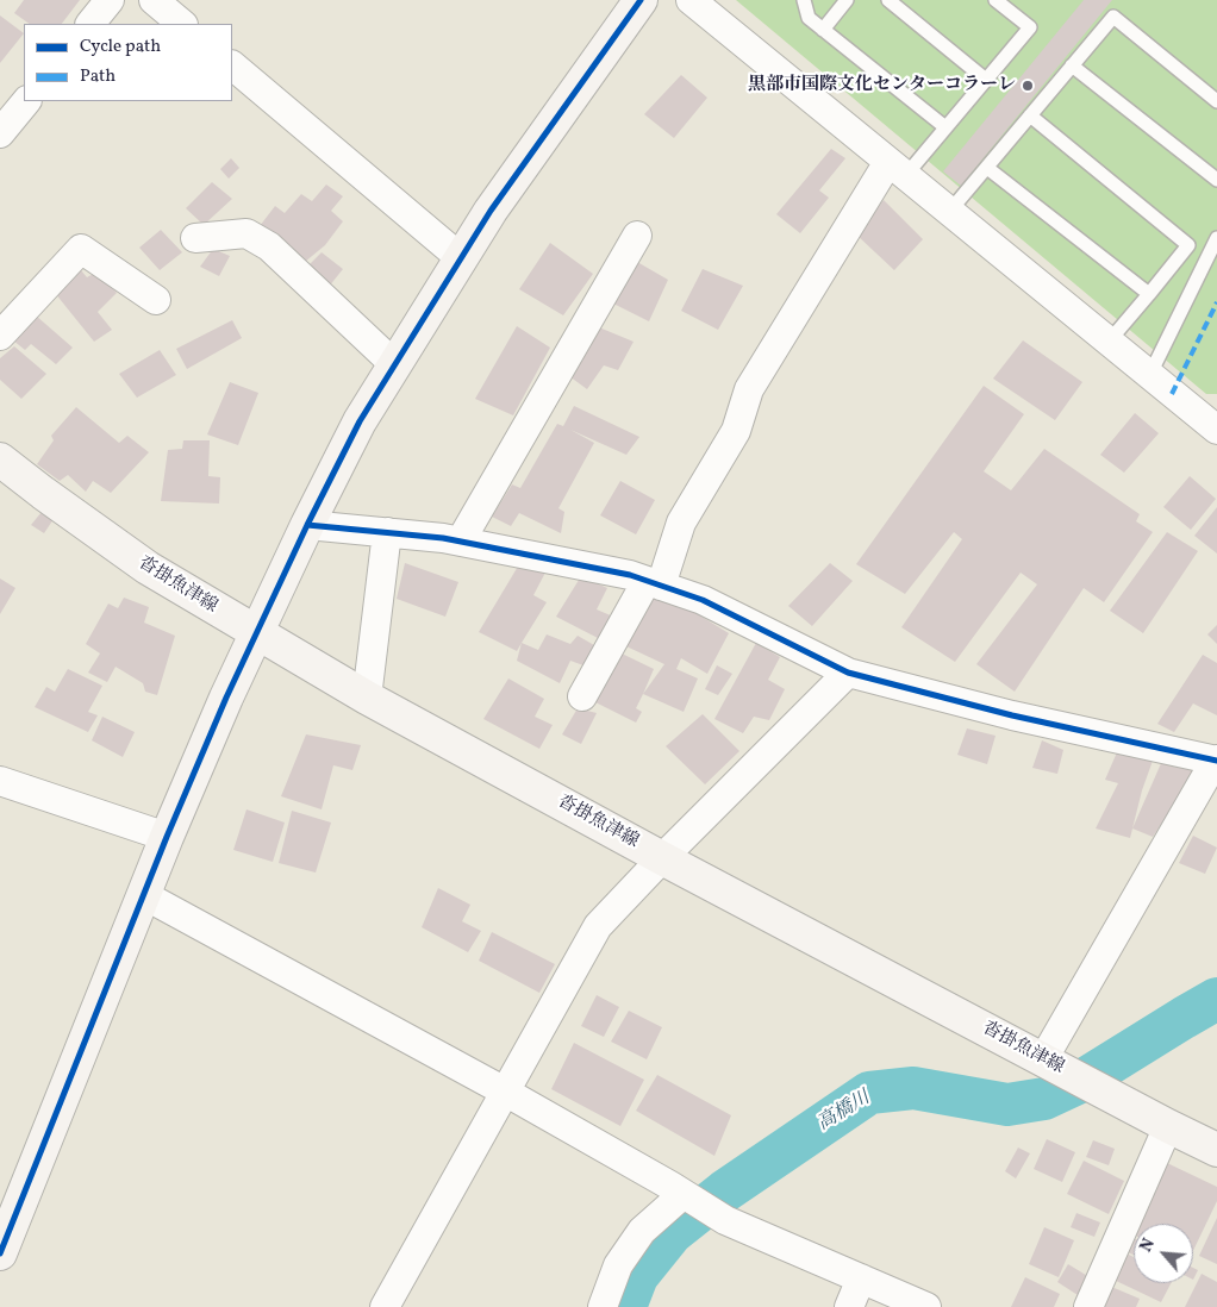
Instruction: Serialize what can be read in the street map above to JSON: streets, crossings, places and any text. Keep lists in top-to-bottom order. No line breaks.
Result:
{"streets":{"street":["沓掛魚津線"]},"water":["高橋川"],"places":["黒部市国際文化センターコラーレ"],"legend":["Cycle path","Path"],"north":"top left"}
